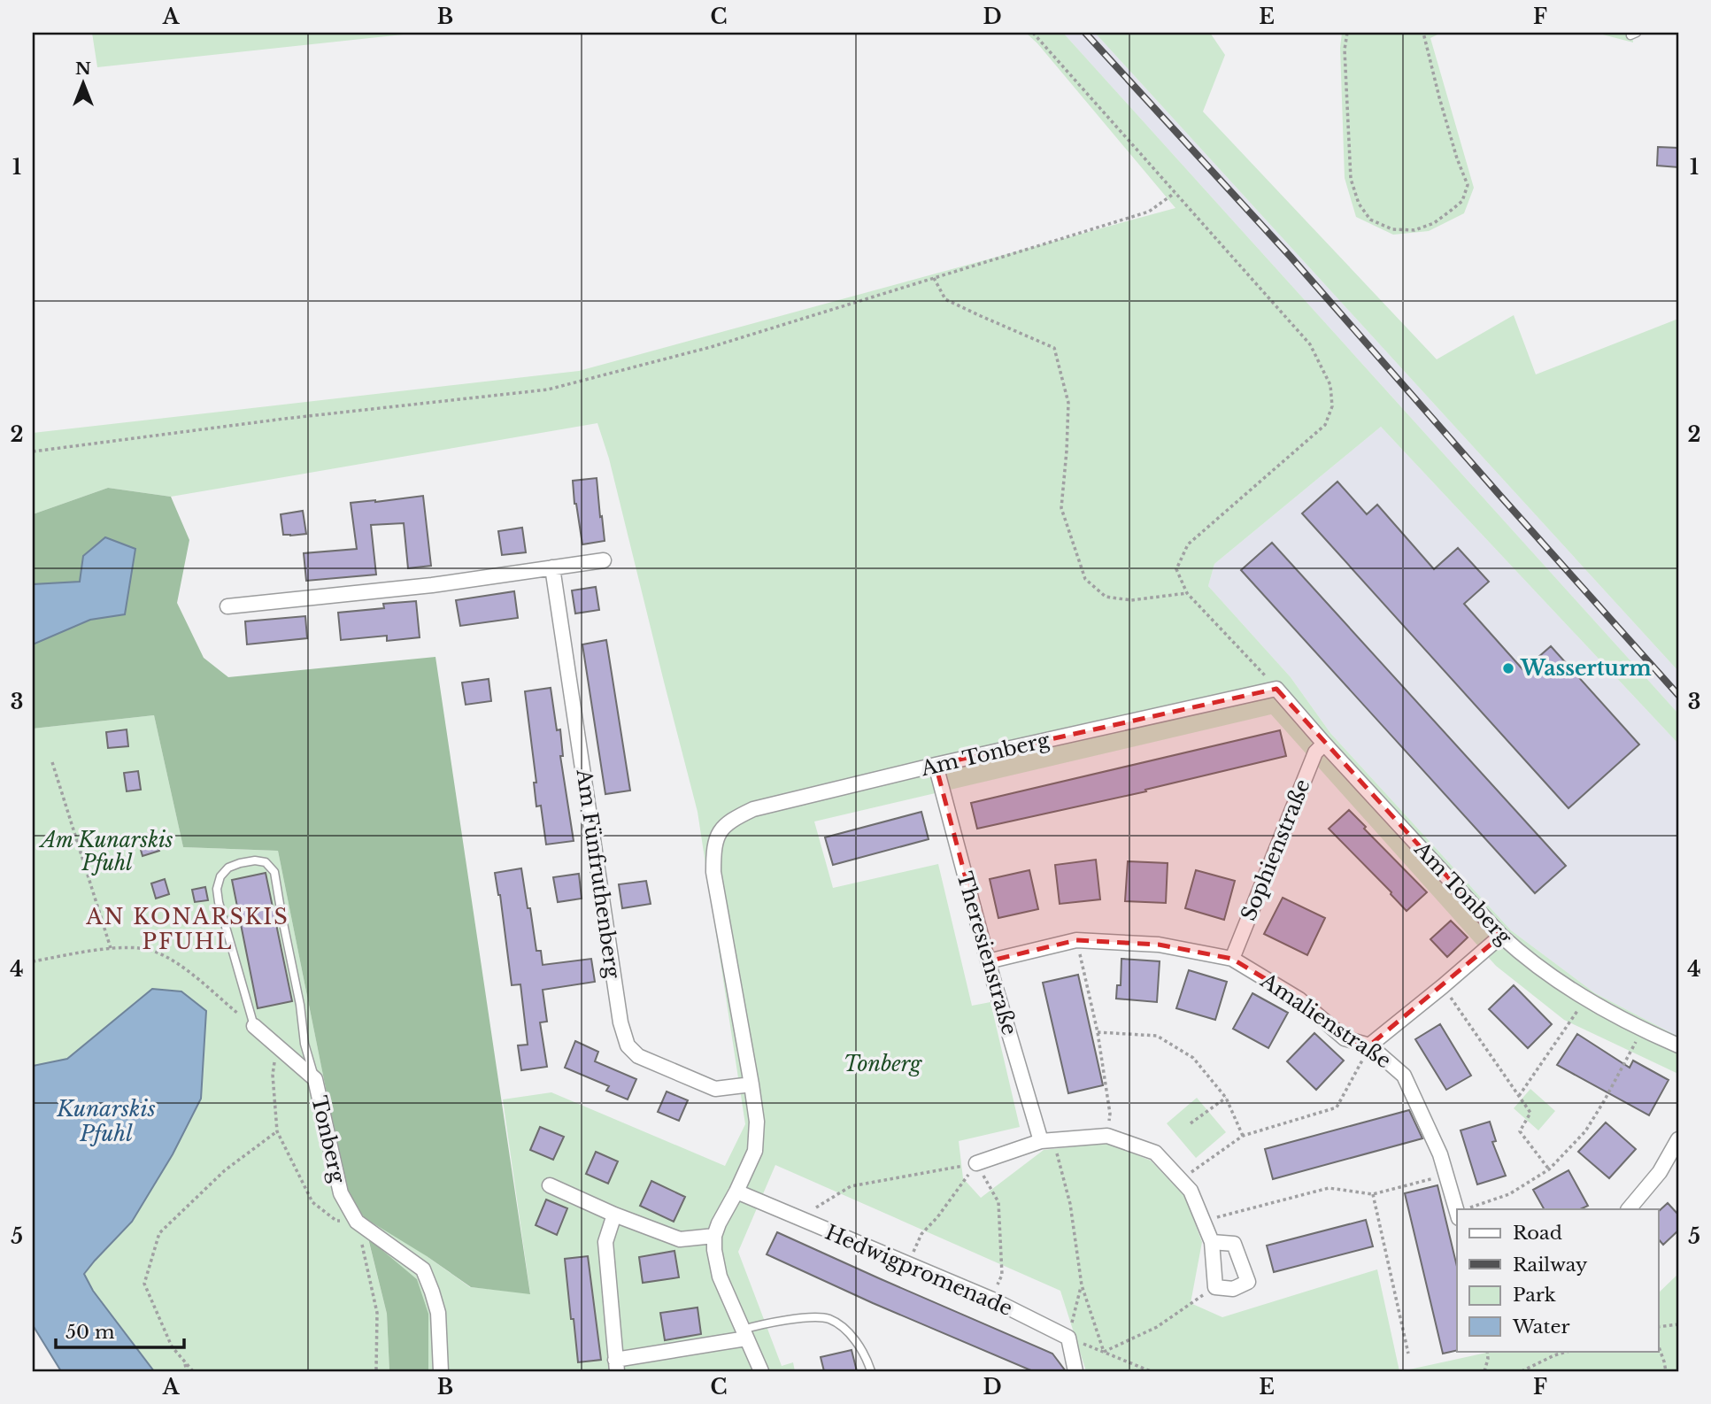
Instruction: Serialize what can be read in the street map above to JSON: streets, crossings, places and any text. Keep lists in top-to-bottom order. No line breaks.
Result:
{"streets":{"street":["Am Tonberg","Sophienstraße","Am Fünfruthenberg","Theresienstraße","Amalienstraße","Tonberg","Hedwigpromenade"]},"crossings":[["Am Tonberg","Sophienstraße"],["Am Tonberg","Am Fünfruthenberg"],["Am Tonberg","Theresienstraße"],["Am Tonberg","Hedwigpromenade"],["Sophienstraße","Amalienstraße"],["Theresienstraße","Amalienstraße"]],"districts":["AN KONARSKIS PFUHL"],"water":["Kunarskis Pfuhl"],"parks":["Am Kunarskis Pfuhl","Tonberg"],"places":["Wasserturm"],"legend":["Road","Railway","Park","Water"],"scale_bar":"50 m","north":"top","grid":{"columns":["A","B","C","D","E","F"],"rows":["1","2","3","4","5"]}}
